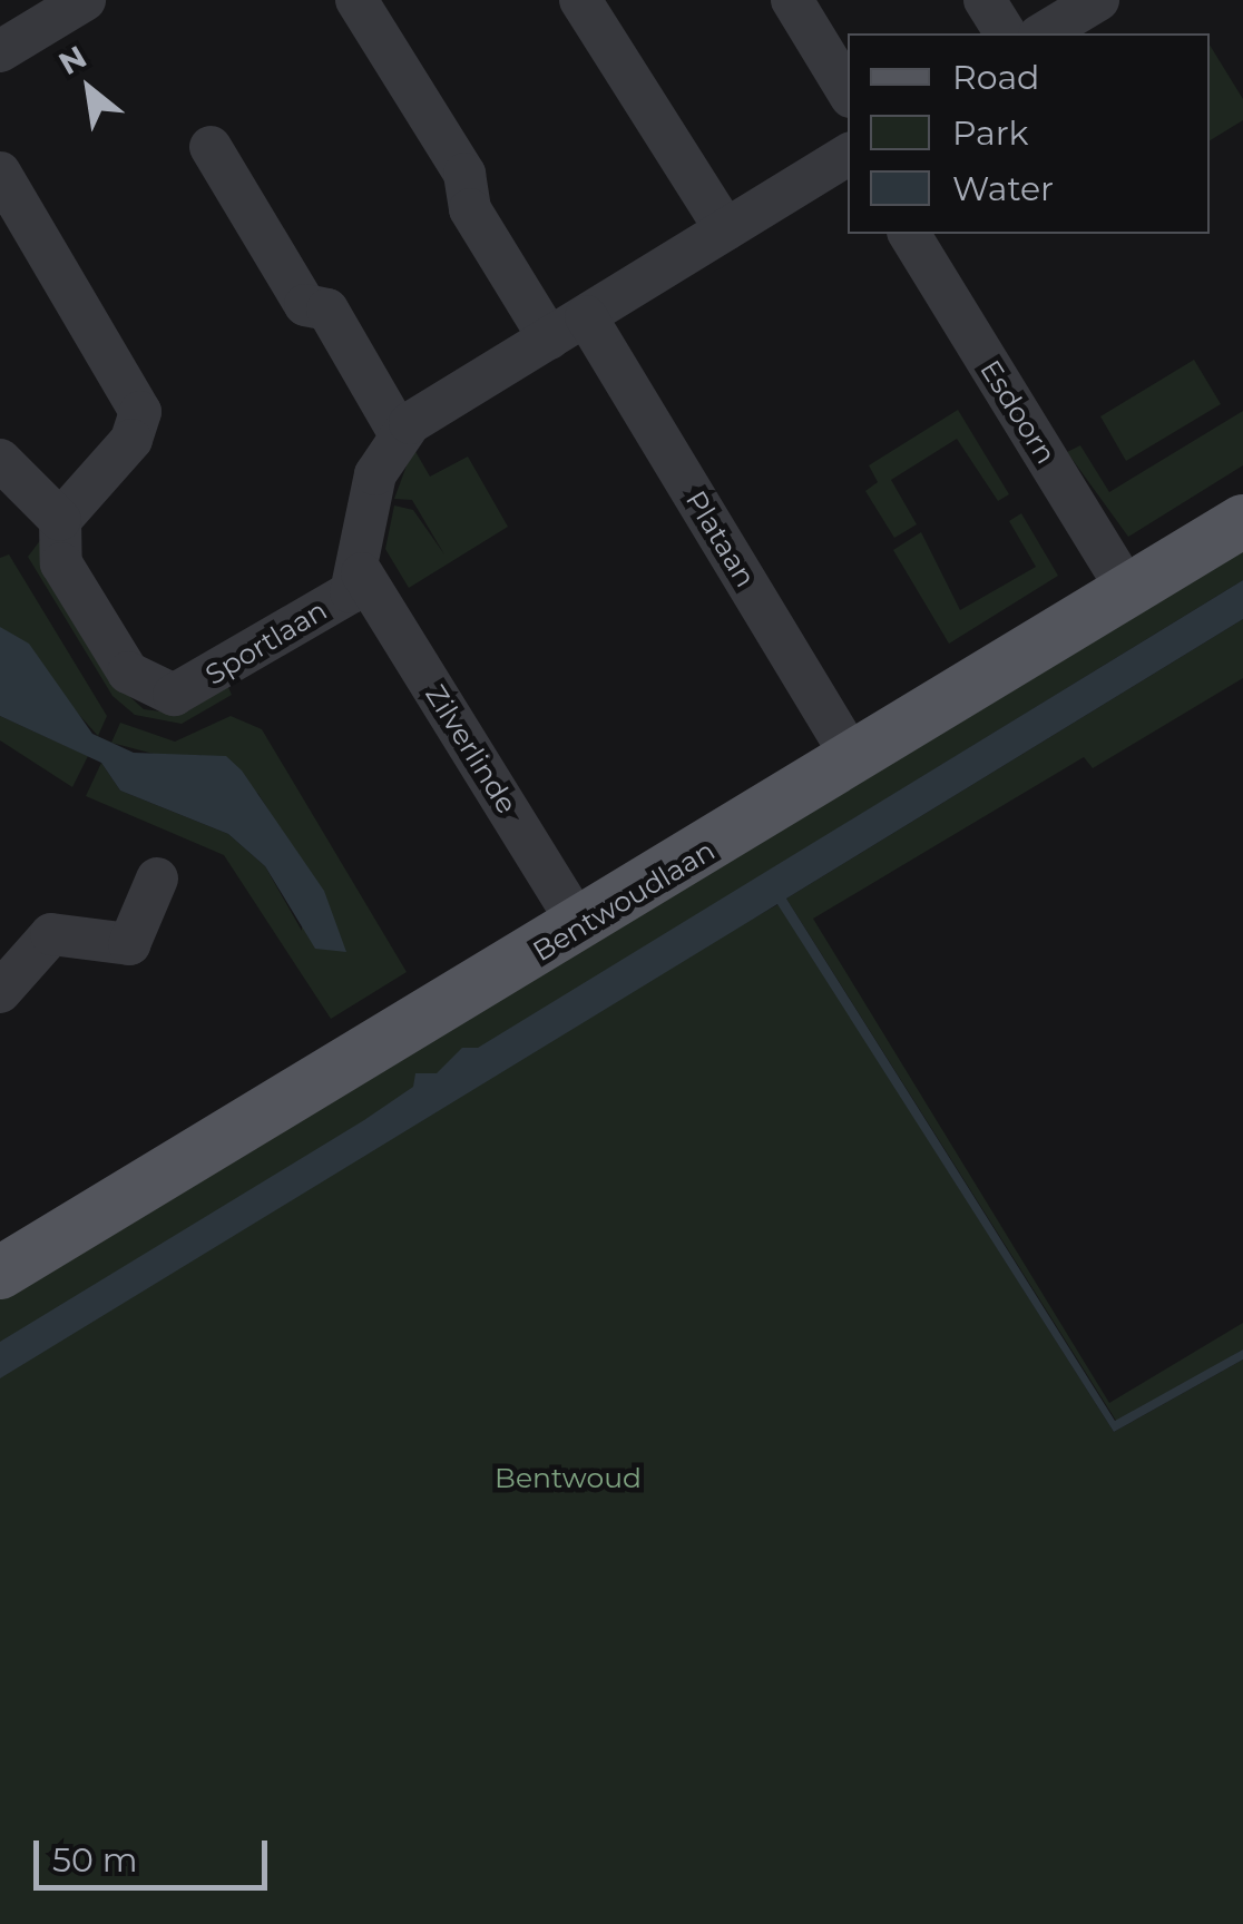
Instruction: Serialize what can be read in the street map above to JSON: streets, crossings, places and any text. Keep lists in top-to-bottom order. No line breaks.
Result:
{"streets":{"main road":["Bentwoudlaan"],"street":["Esdoorn","Plataan","Sportlaan","Zilverlinde"]},"crossings":[["Esdoorn","Bentwoudlaan"],["Plataan","Bentwoudlaan"],["Sportlaan","Zilverlinde"],["Zilverlinde","Bentwoudlaan"]],"parks":["Bentwoud"],"legend":["Road","Park","Water"],"scale_bar":"50 m","north":"top left"}
